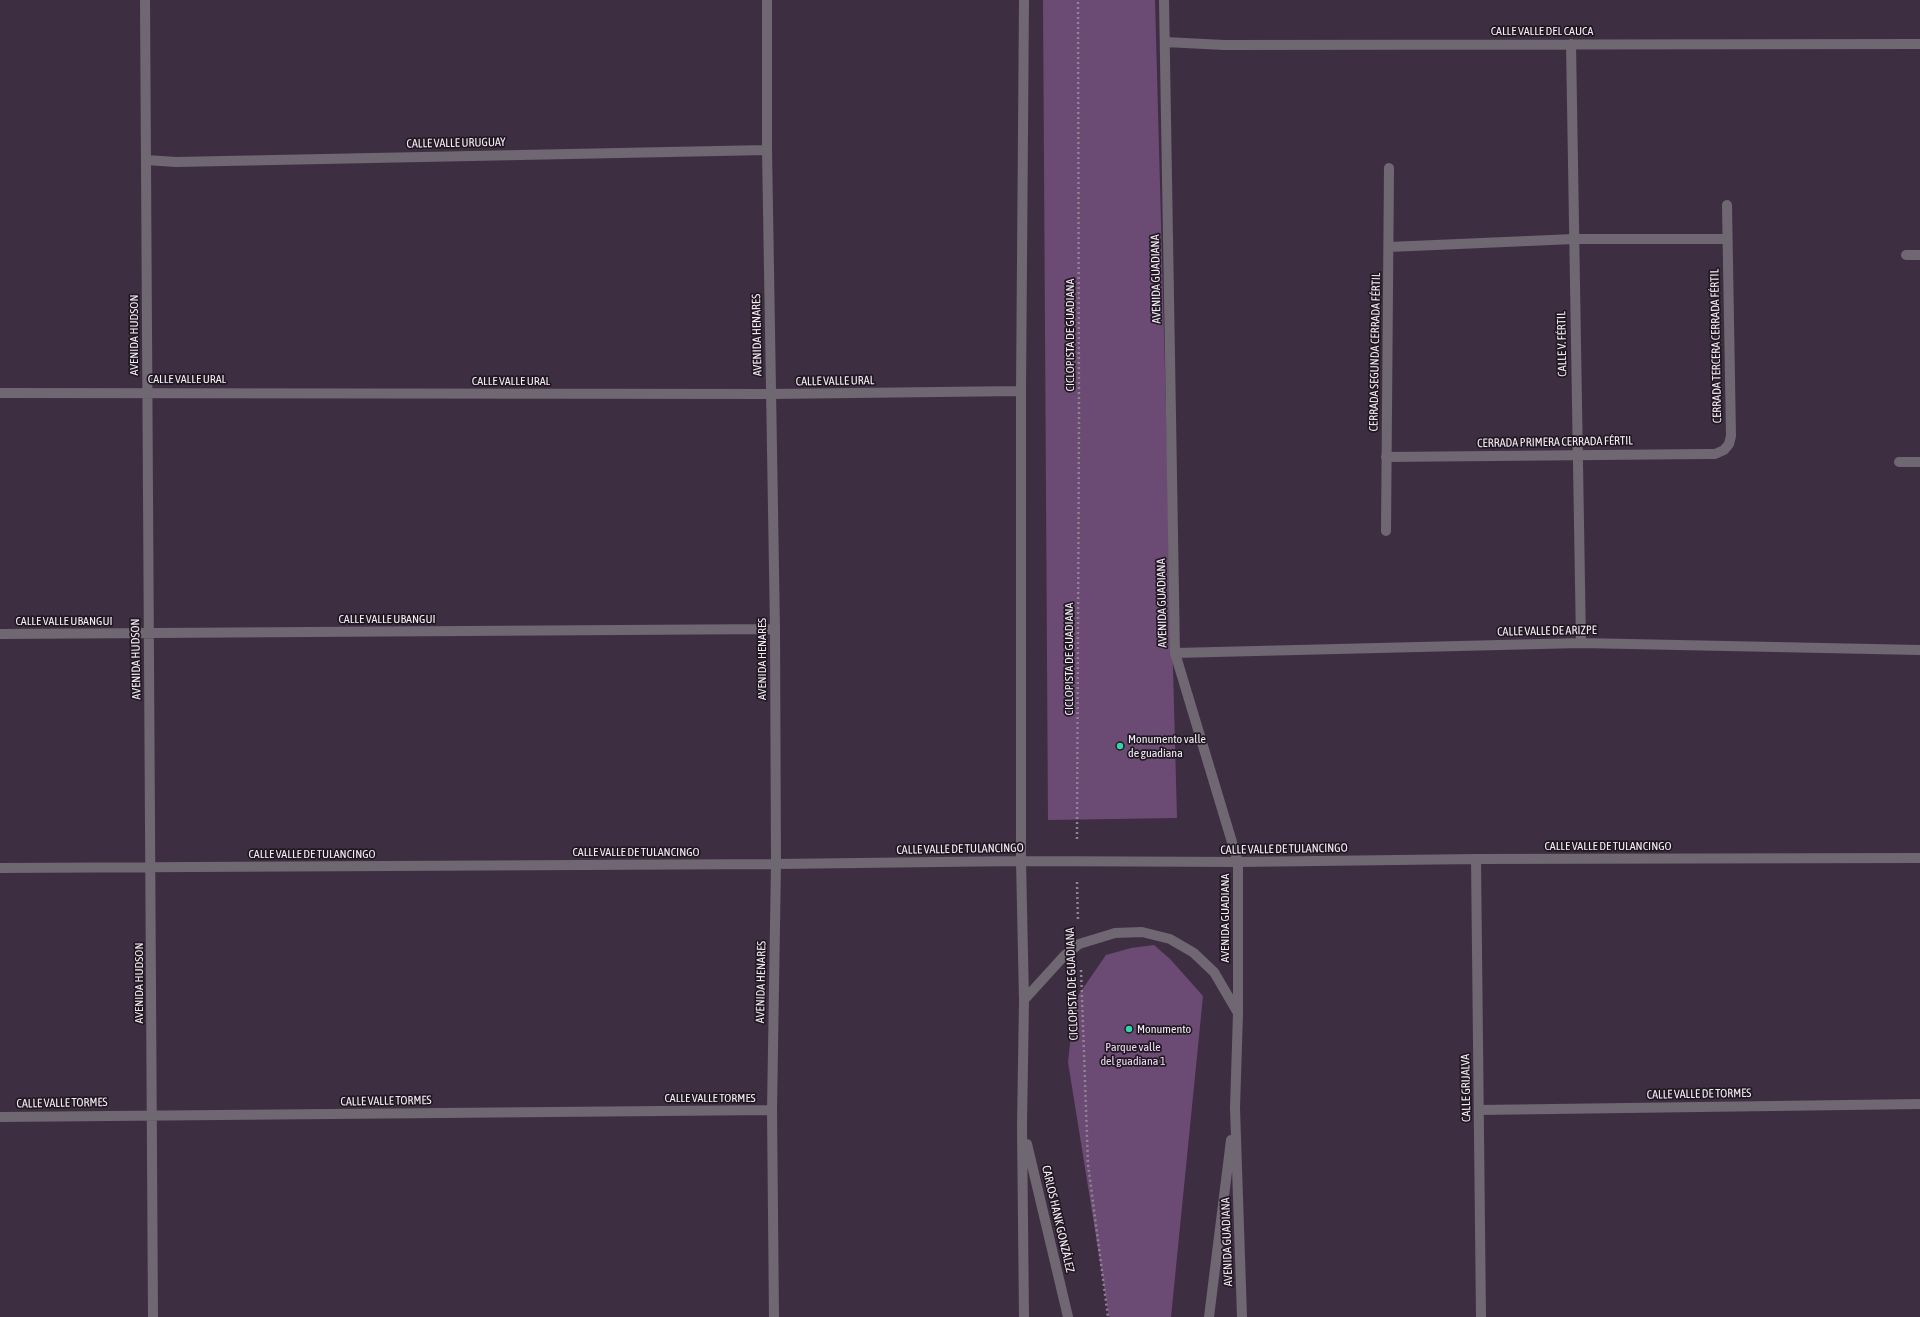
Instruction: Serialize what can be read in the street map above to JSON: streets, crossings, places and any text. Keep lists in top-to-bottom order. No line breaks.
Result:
{"streets":{"street":["CALLE VALLE DEL CAUCA","CALLE VALLE URUGUAY","AVENIDA GUADIANA","AVENIDA HUDSON","AVENIDA HENARES","CALLE V. FÉRTIL","CERRADA TERCERA CERRADA FÉRTIL","CERRADA SEGUNDA CERRADA FÉRTIL","CALLE VALLE URAL","CERRADA PRIMERA CERRADA FÉRTIL","CALLE VALLE UBANGUI","CALLE VALLE DE ARIZPE","CALLE VALLE DE TULANCINGO","CALLE GRIJALVA","CALLE VALLE DE TORMES","CALLE VALLE TORMES","CARLOS HANK GONZÁLEZ"],"path":["CICLOPISTA DE GUADIANA"]},"crossings":[["CALLE VALLE DEL CAUCA","AVENIDA GUADIANA"],["CALLE VALLE DEL CAUCA","CALLE V. FÉRTIL"],["CALLE VALLE URUGUAY","AVENIDA HUDSON"],["CALLE VALLE URUGUAY","AVENIDA HENARES"],["AVENIDA GUADIANA","CALLE VALLE DE ARIZPE"],["AVENIDA GUADIANA","CALLE VALLE DE TULANCINGO"],["AVENIDA HUDSON","CALLE VALLE URAL"],["AVENIDA HUDSON","CALLE VALLE UBANGUI"],["AVENIDA HUDSON","CALLE VALLE DE TULANCINGO"],["AVENIDA HUDSON","CALLE VALLE TORMES"],["AVENIDA HENARES","CALLE VALLE URAL"],["AVENIDA HENARES","CALLE VALLE UBANGUI"],["AVENIDA HENARES","CALLE VALLE DE TULANCINGO"],["AVENIDA HENARES","CALLE VALLE TORMES"],["CICLOPISTA DE GUADIANA","CALLE VALLE DE TULANCINGO"],["CALLE V. FÉRTIL","CERRADA PRIMERA CERRADA FÉRTIL"],["CALLE V. FÉRTIL","CALLE VALLE DE ARIZPE"],["CERRADA TERCERA CERRADA FÉRTIL","CERRADA PRIMERA CERRADA FÉRTIL"],["CERRADA SEGUNDA CERRADA FÉRTIL","CERRADA PRIMERA CERRADA FÉRTIL"],["CALLE VALLE DE TULANCINGO","CALLE GRIJALVA"],["CALLE GRIJALVA","CALLE VALLE DE TORMES"]],"parks":["Parque valle del guadiana 1"],"places":["Monumento valle de guadiana","Monumento"]}
